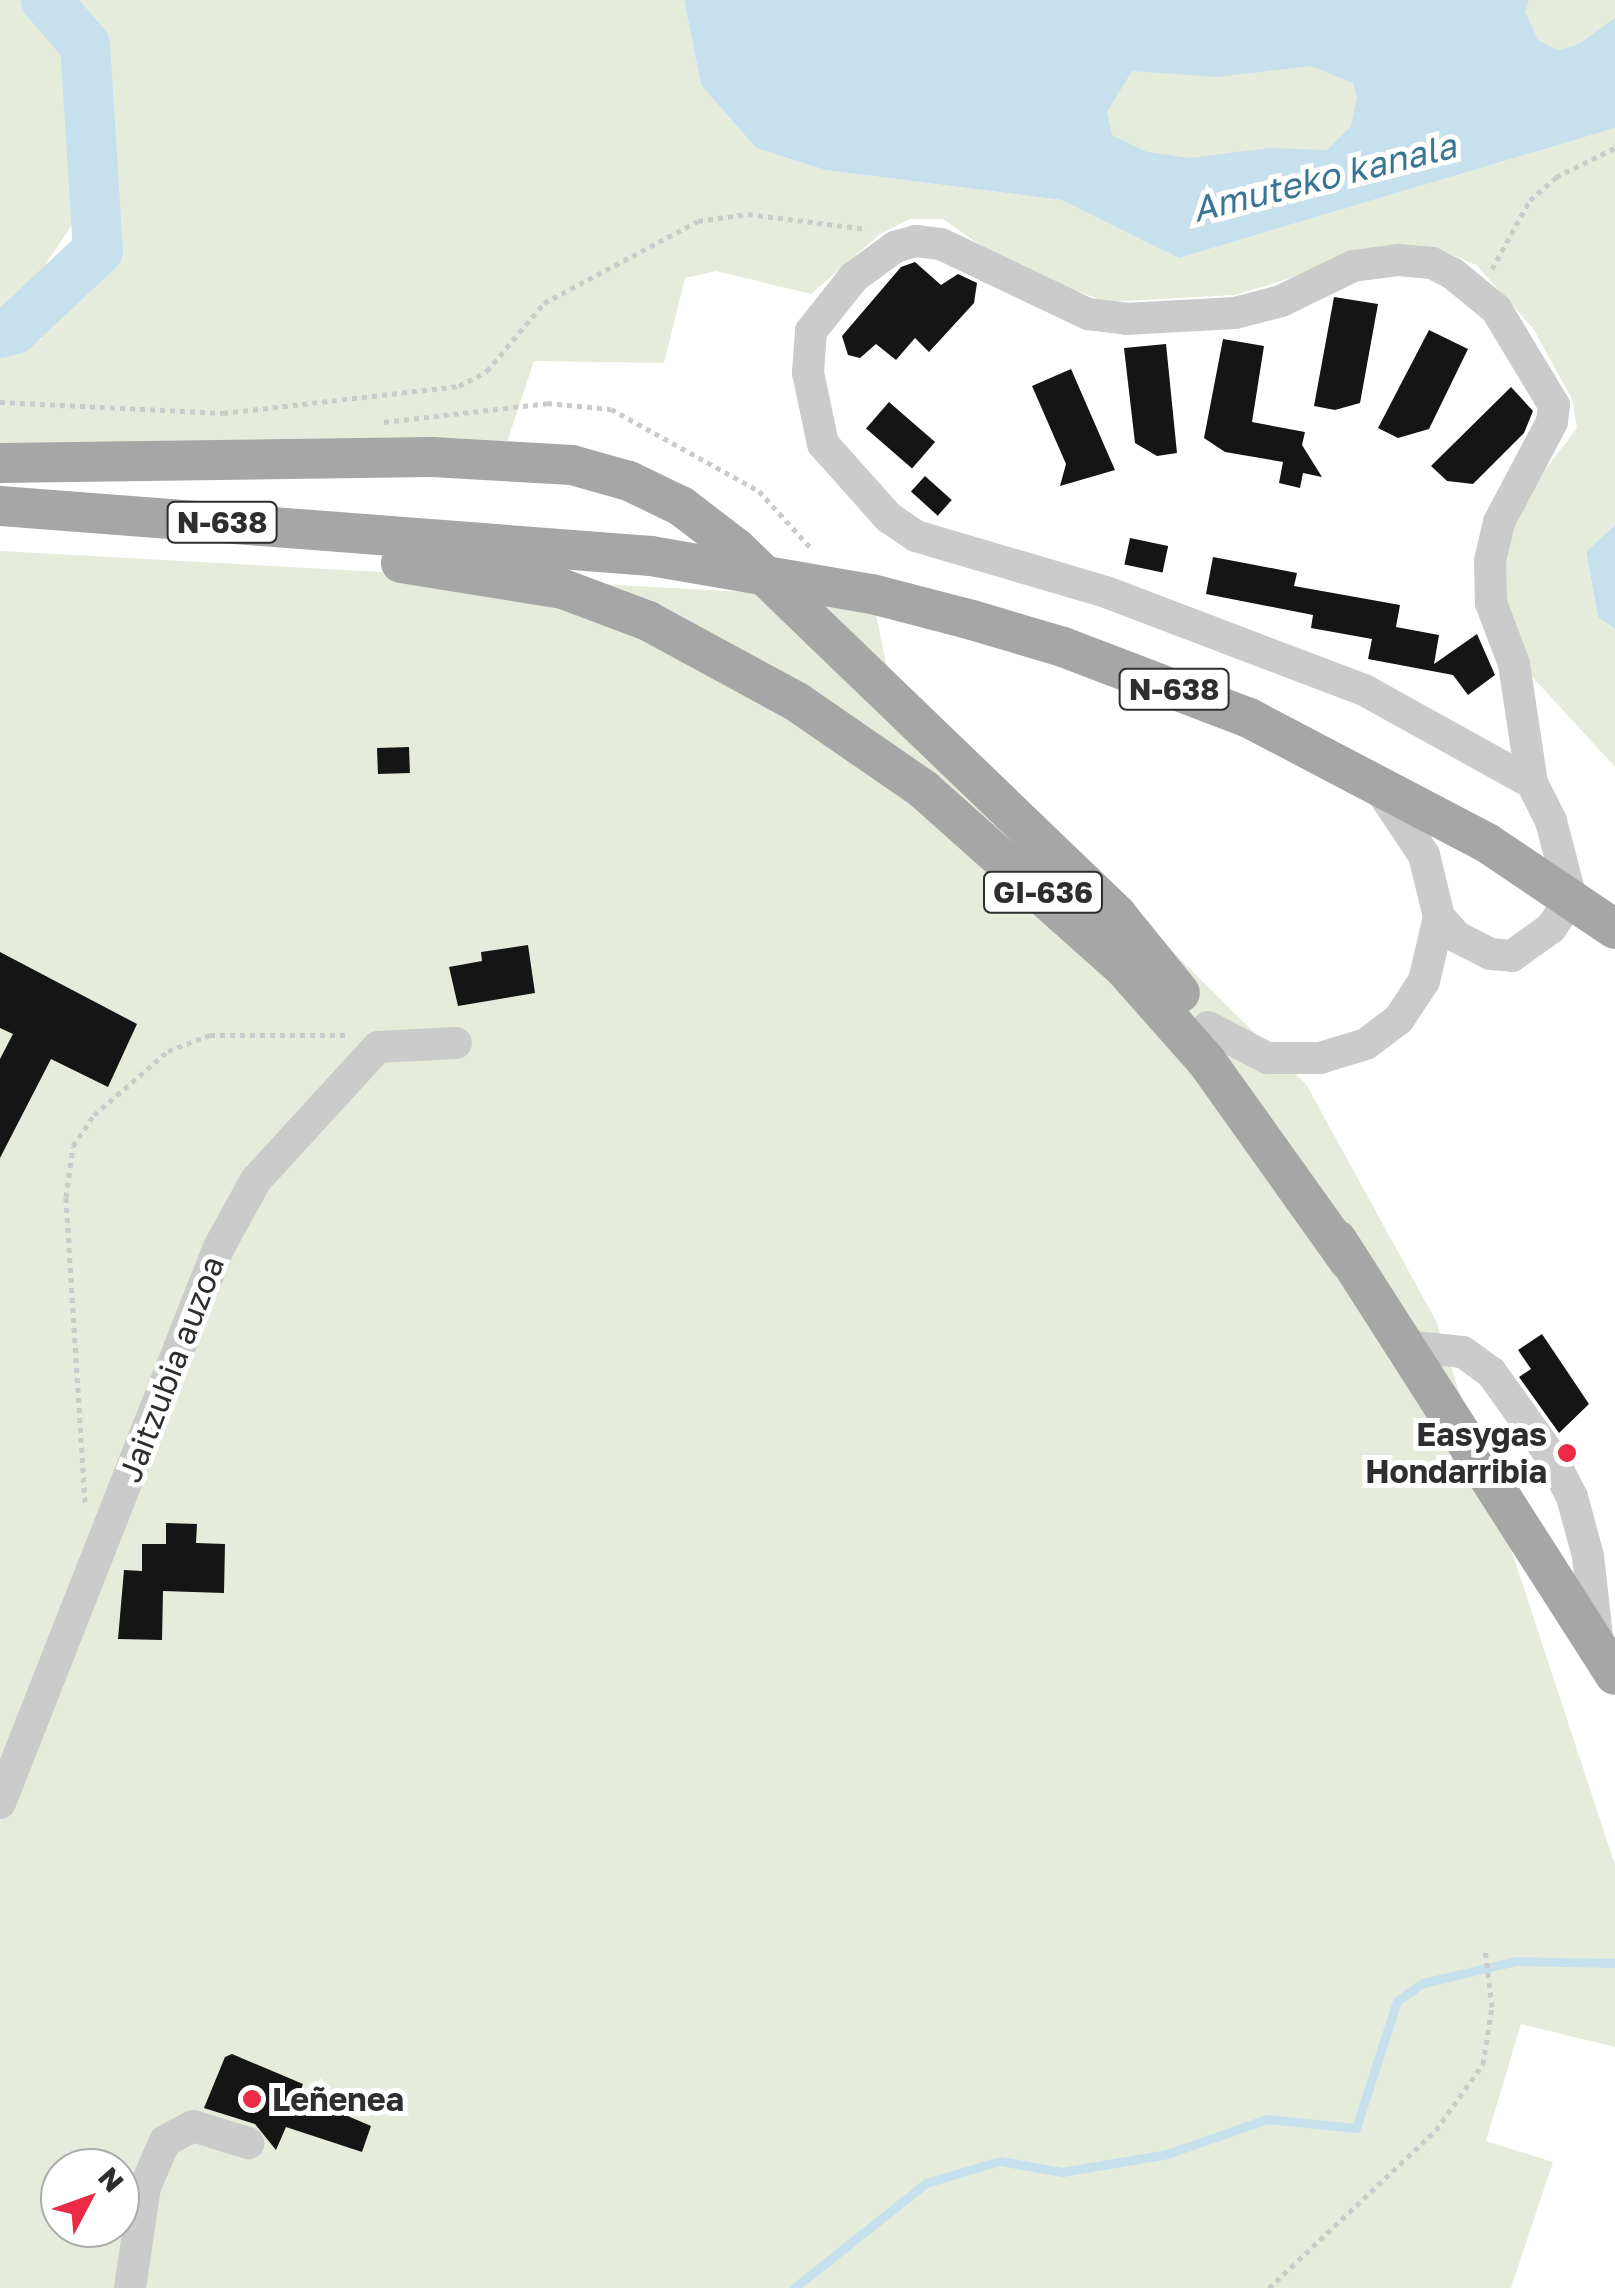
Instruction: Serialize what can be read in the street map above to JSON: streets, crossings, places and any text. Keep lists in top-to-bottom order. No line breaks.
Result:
{"streets":{"main road":["N-638","GI-636"],"street":["Jaitzubia auzoa"]},"crossings":[["N-638","GI-636"]],"water":["Amuteko kanala"],"places":["Easygas Hondarribia","Leñenea"],"north":"top right"}
